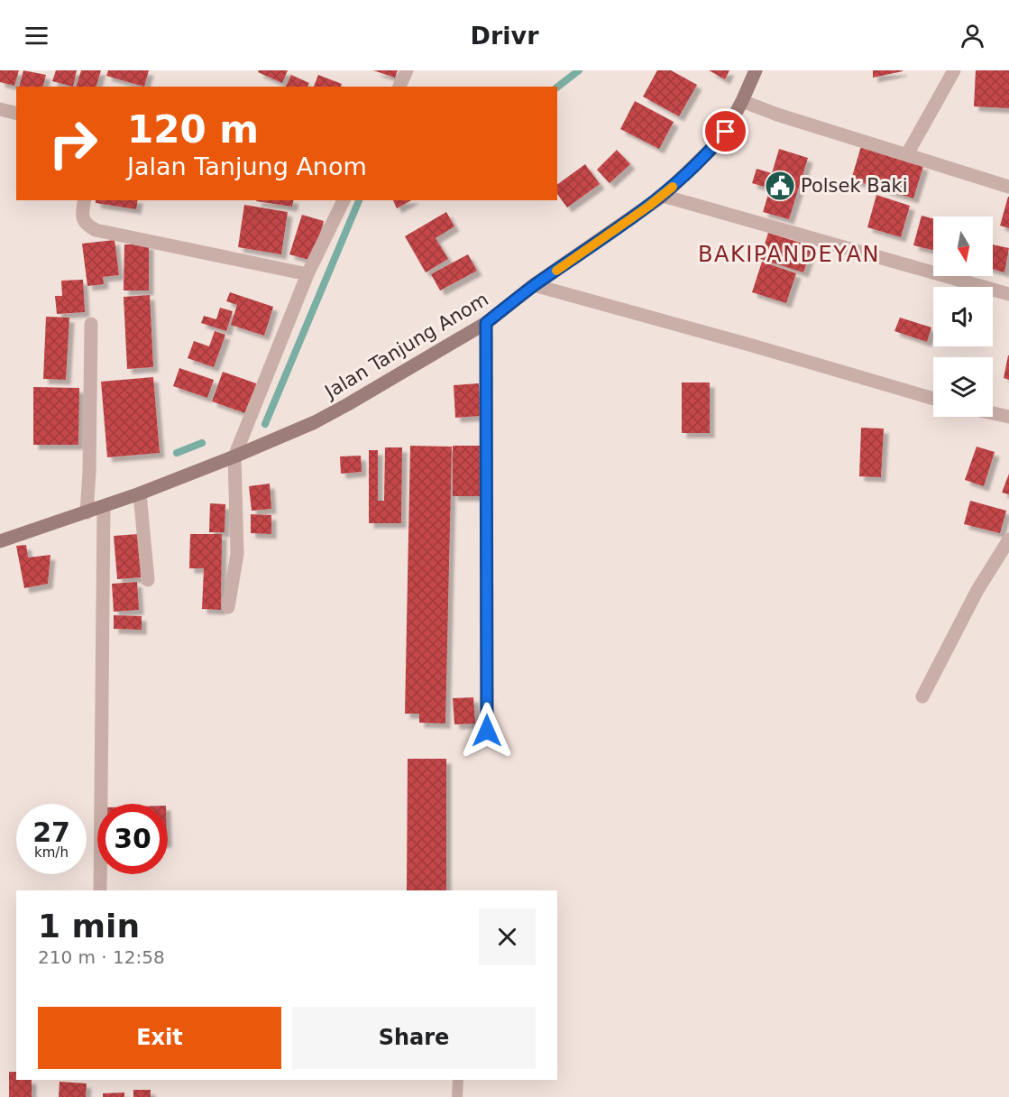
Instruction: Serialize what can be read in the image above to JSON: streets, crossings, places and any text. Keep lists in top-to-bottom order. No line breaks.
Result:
{"streets":{"main road":["Jalan Tanjung Anom"]},"districts":["BAKIPANDEYAN"],"places":{"public building":["Polsek Baki"]},"north":"bottom","page":{"header":"Drivr","turn":["120 m","Jalan Tanjung Anom"],"speed":"27 km/h","limit":"30","heading":["1 min","210 m · 12:58"],"buttons":["Exit","Share"]}}
